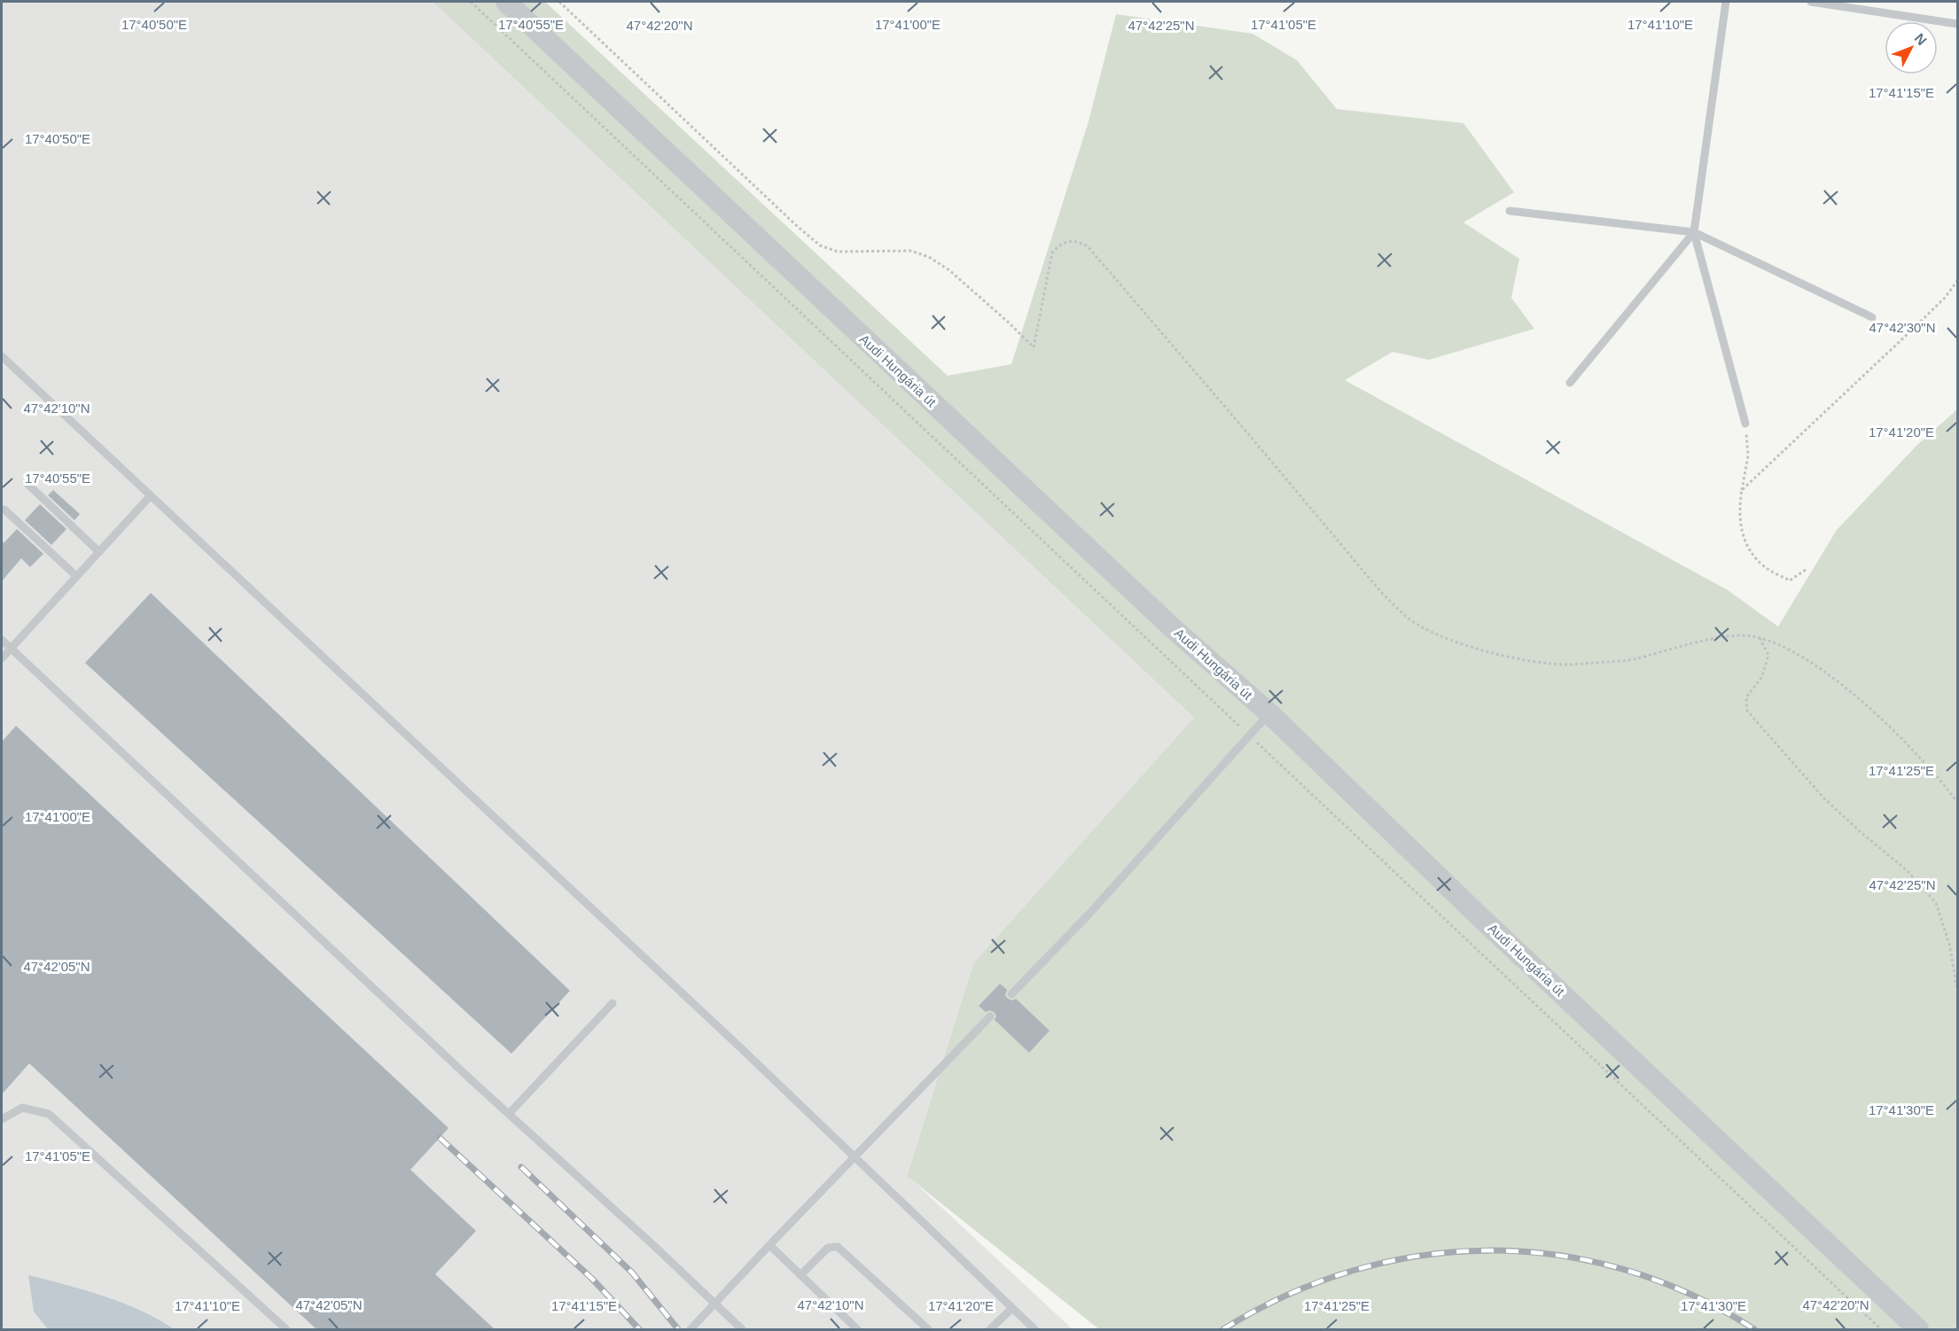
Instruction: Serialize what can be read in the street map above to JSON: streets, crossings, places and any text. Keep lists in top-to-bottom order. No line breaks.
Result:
{"streets":{"street":["Audi Hungária út"]},"north":"top right","coordinates":["17°41'00\"E","17°40'50\"E","17°40'55\"E","17°41'05\"E","17°41'10\"E","47°42'20\"N","47°42'25\"N","17°41'15\"E","47°42'30\"N","47°42'10\"N","17°41'20\"E","17°41'25\"E","47°42'05\"N","17°41'30\"E"]}
